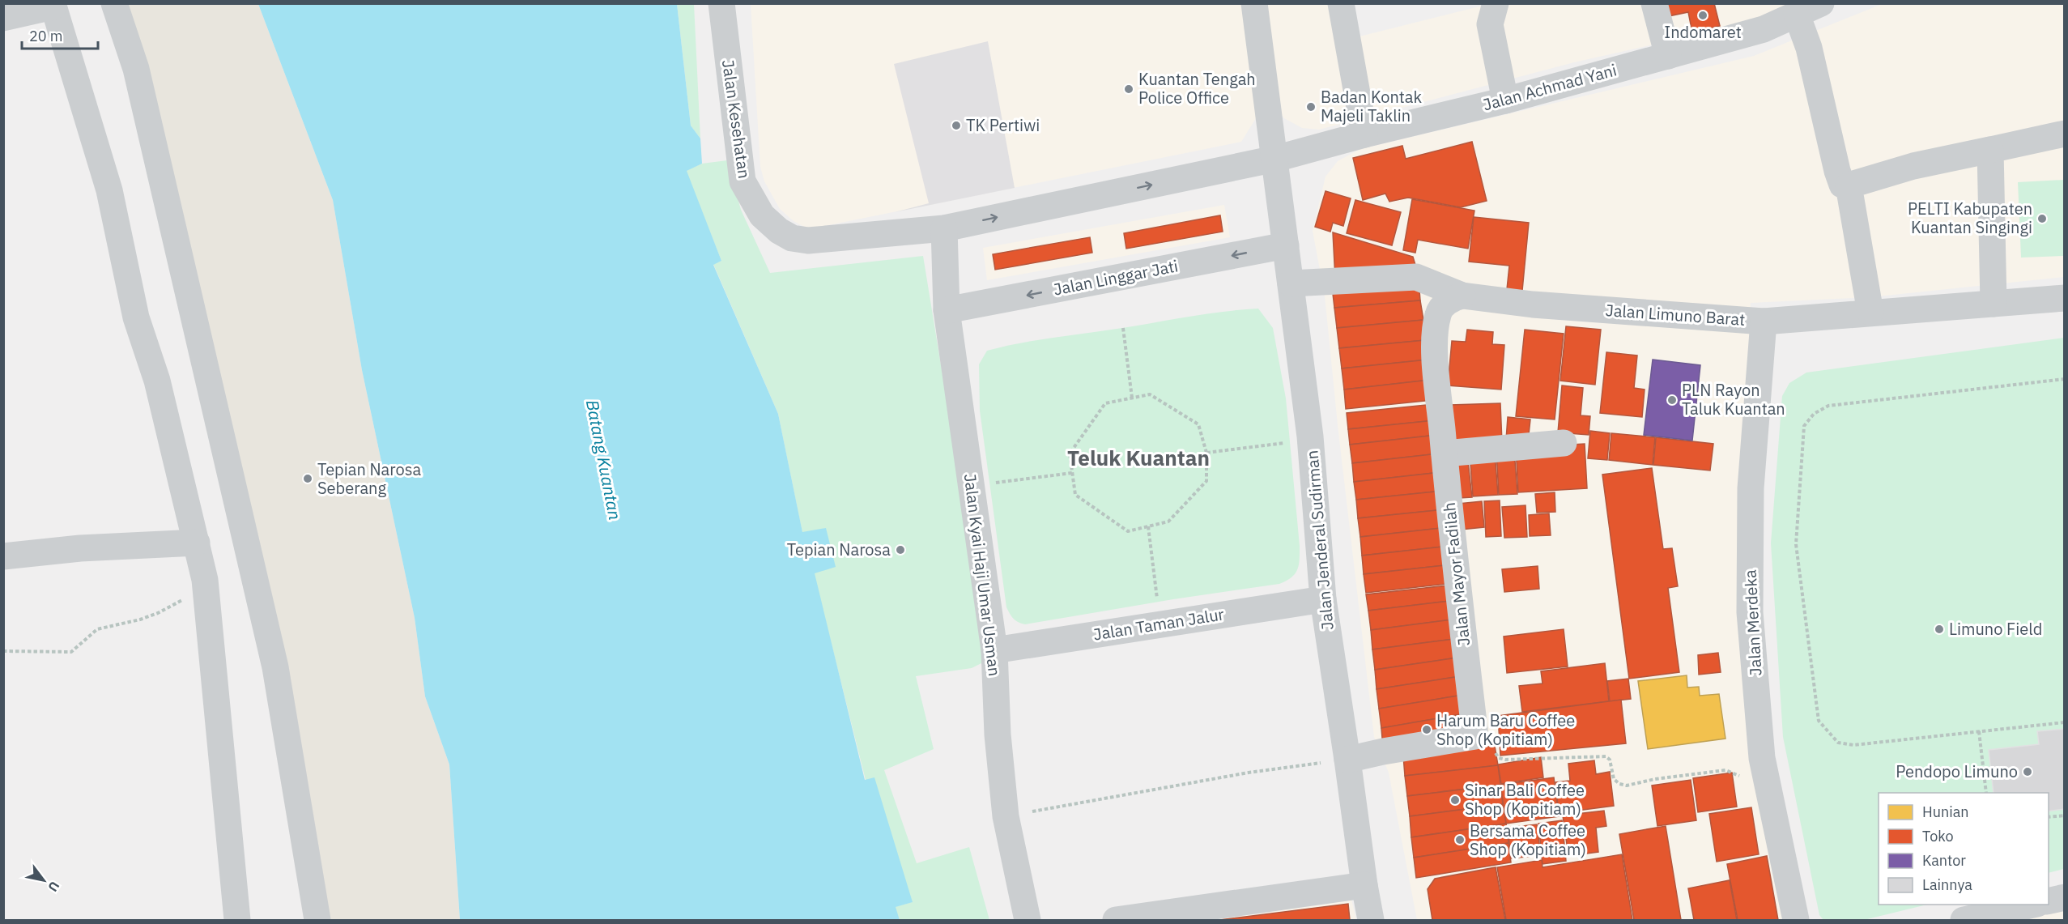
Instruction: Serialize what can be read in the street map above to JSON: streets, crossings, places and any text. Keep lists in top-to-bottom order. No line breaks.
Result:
{"streets":{"street":["Jalan Achmad Yani","Jalan Kesehatan","Jalan Linggar Jati","Jalan Limuno Barat","Jalan Jenderal Sudirman","Jalan Mayor Fadilah","Jalan Kyai Haji Umar Usman","Jalan Merdeka","Jalan Taman Jalur"]},"crossings":[["Jalan Achmad Yani","Jalan Jenderal Sudirman"],["Jalan Kesehatan","Jalan Kyai Haji Umar Usman"],["Jalan Linggar Jati","Jalan Jenderal Sudirman"],["Jalan Linggar Jati","Jalan Kyai Haji Umar Usman"],["Jalan Limuno Barat","Jalan Jenderal Sudirman"],["Jalan Limuno Barat","Jalan Mayor Fadilah"],["Jalan Limuno Barat","Jalan Merdeka"],["Jalan Jenderal Sudirman","Jalan Taman Jalur"],["Jalan Kyai Haji Umar Usman","Jalan Taman Jalur"]],"districts":["Teluk Kuantan"],"water":["Batang Kuantan"],"places":["Indomaret","Kuantan Tengah Police Office","Badan Kontak Majeli Taklin","TK Pertiwi","PELTI Kabupaten Kuantan Singingi","PLN Rayon Taluk Kuantan","Tepian Narosa Seberang","Tepian Narosa","Limuno Field","Harum Baru Coffee Shop (Kopitiam)","Pendopo Limuno","Sinar Bali Coffee Shop (Kopitiam)","Bersama Coffee Shop (Kopitiam)"],"legend":["Hunian","Toko","Kantor","Lainnya"],"scale_bar":"20 m","north":"bottom right"}
